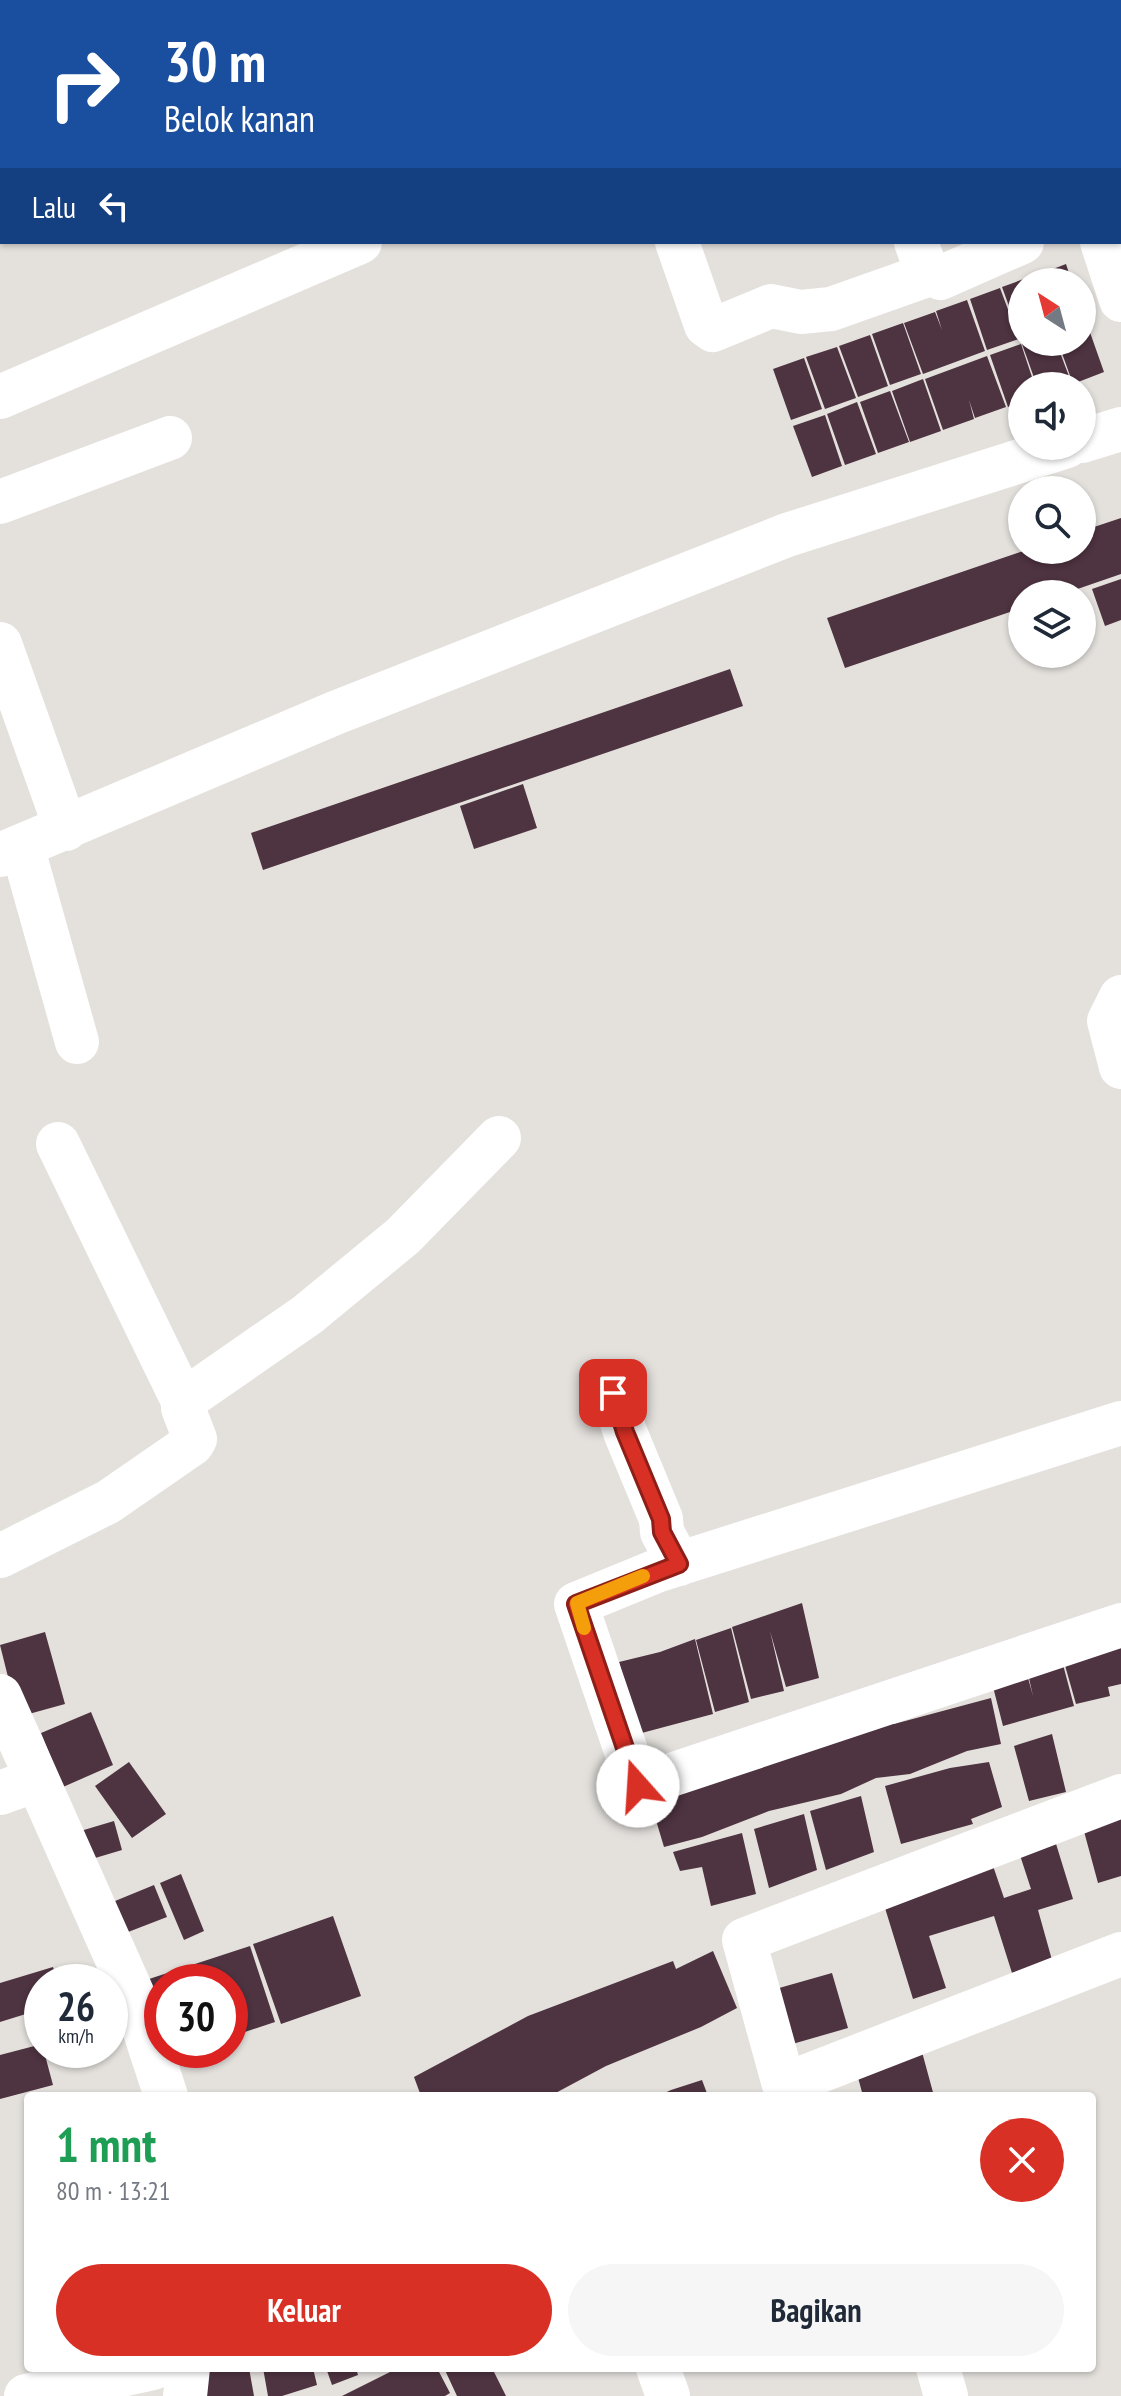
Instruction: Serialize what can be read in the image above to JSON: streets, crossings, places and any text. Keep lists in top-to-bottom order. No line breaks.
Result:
{"north":"top left","page":{"turn":["30 m","Belok kanan"],"then":"Lalu","speed":"26 km/h","limit":"30","heading":["1 mnt","80 m · 13:21"],"buttons":["Keluar","Bagikan"]}}
